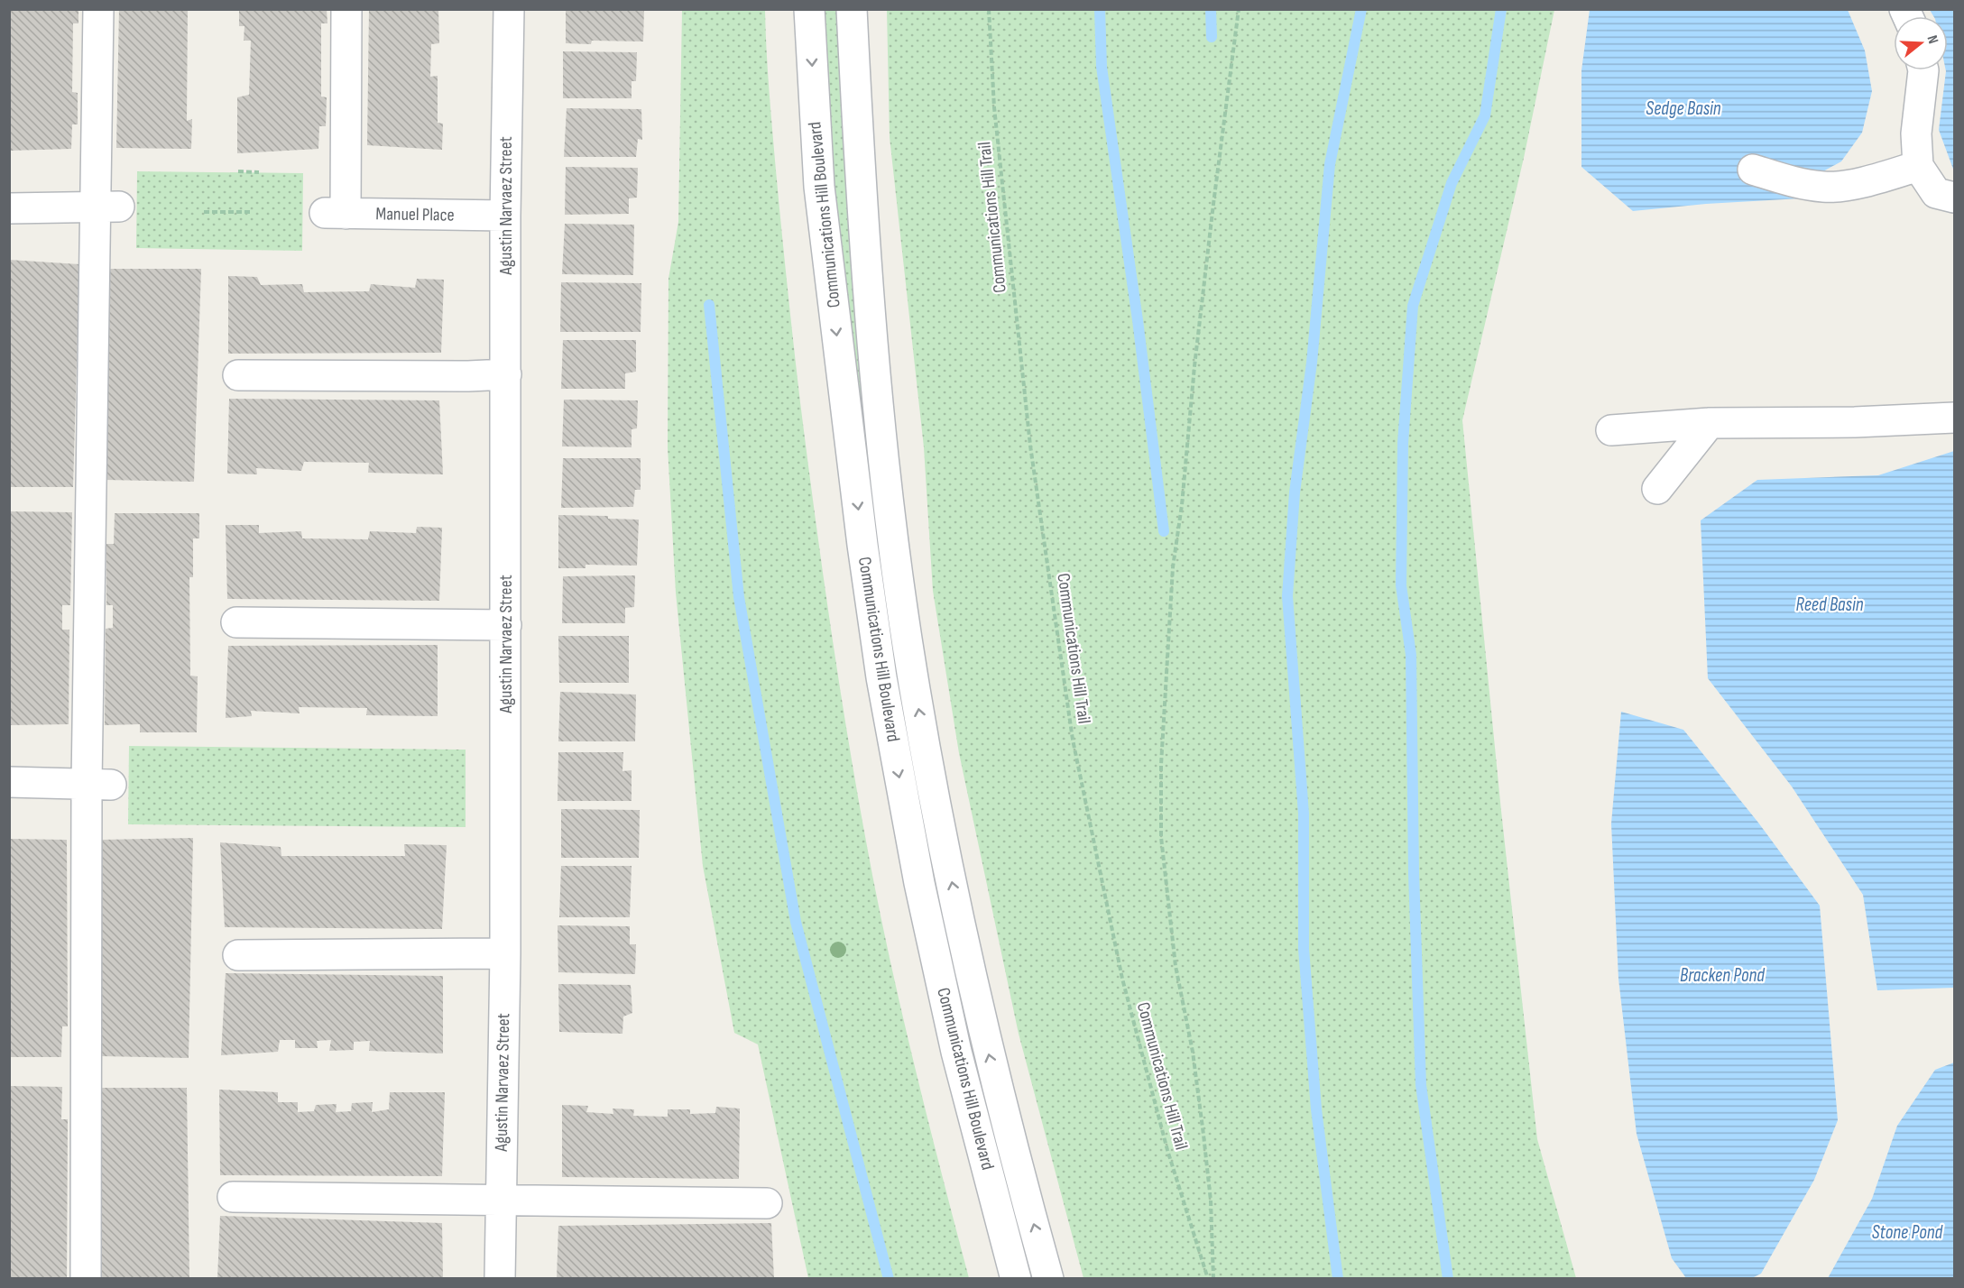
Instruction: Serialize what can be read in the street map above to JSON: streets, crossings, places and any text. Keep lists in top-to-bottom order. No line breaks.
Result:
{"streets":{"street":["Agustin Narvaez Street","Manuel Place","Communications Hill Boulevard"],"path":["Communications Hill Trail"]},"crossings":[["Agustin Narvaez Street","Manuel Place"]],"water":["Sedge Basin","Reed Basin","Bracken Pond","Stone Pond"],"north":"right"}
